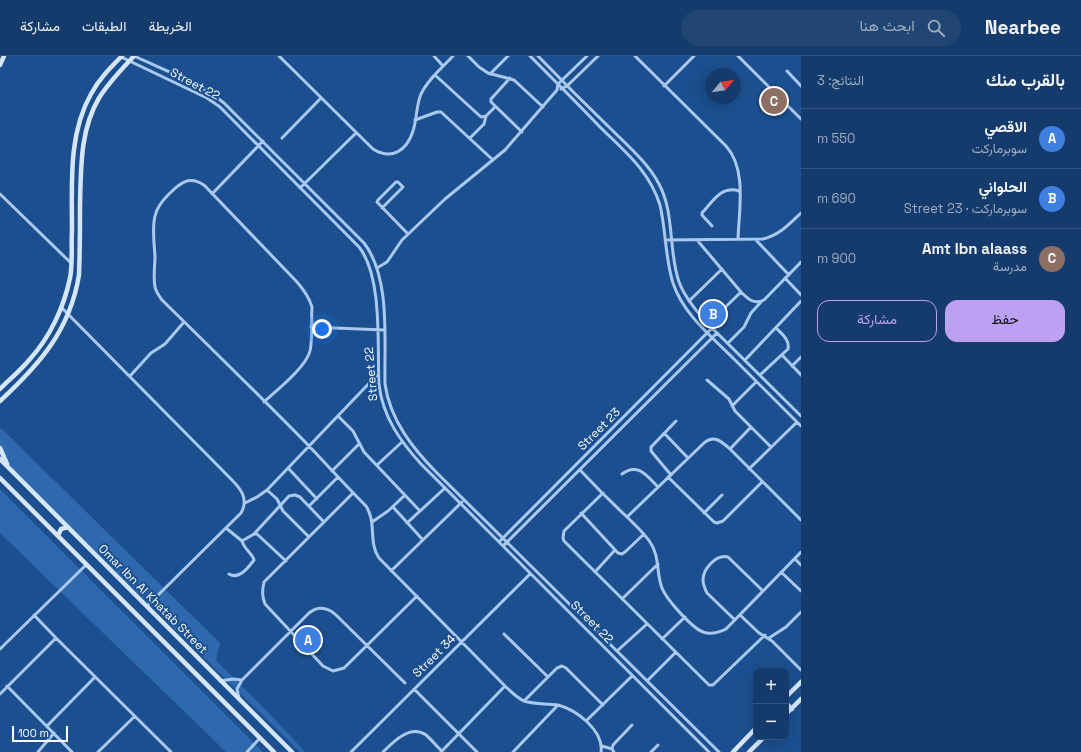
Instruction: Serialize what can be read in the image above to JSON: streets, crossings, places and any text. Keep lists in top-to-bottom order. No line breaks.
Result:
{"streets":{"street":["Street 22","Street 23","Omar Ibn Al Khatab Street","Street 34"]},"crossings":[["Street 22","Street 23"],["Street 22","Street 34"]],"scale_bar":"100 m","north":"top right","page":{"header":"Nearbee","search":"ابحث هنا","nav":["الخريطة","الطبقات","مشاركة"],"heading":["بالقرب منك","النتائج: 3"],"pins":["C","B","A"],"list":[{"mark":"A","name":"الاقصي","note":"سوبرماركت","value":"550 m"},{"mark":"B","name":"الحلواني","note":"سوبرماركت · Street 23","value":"690 m"},{"mark":"C","name":"Amt Ibn alaass","note":"مدرسة","value":"900 m"}],"buttons":["حفظ","مشاركة"],"map_buttons":["+","−"],"scale":"100 m"}}
